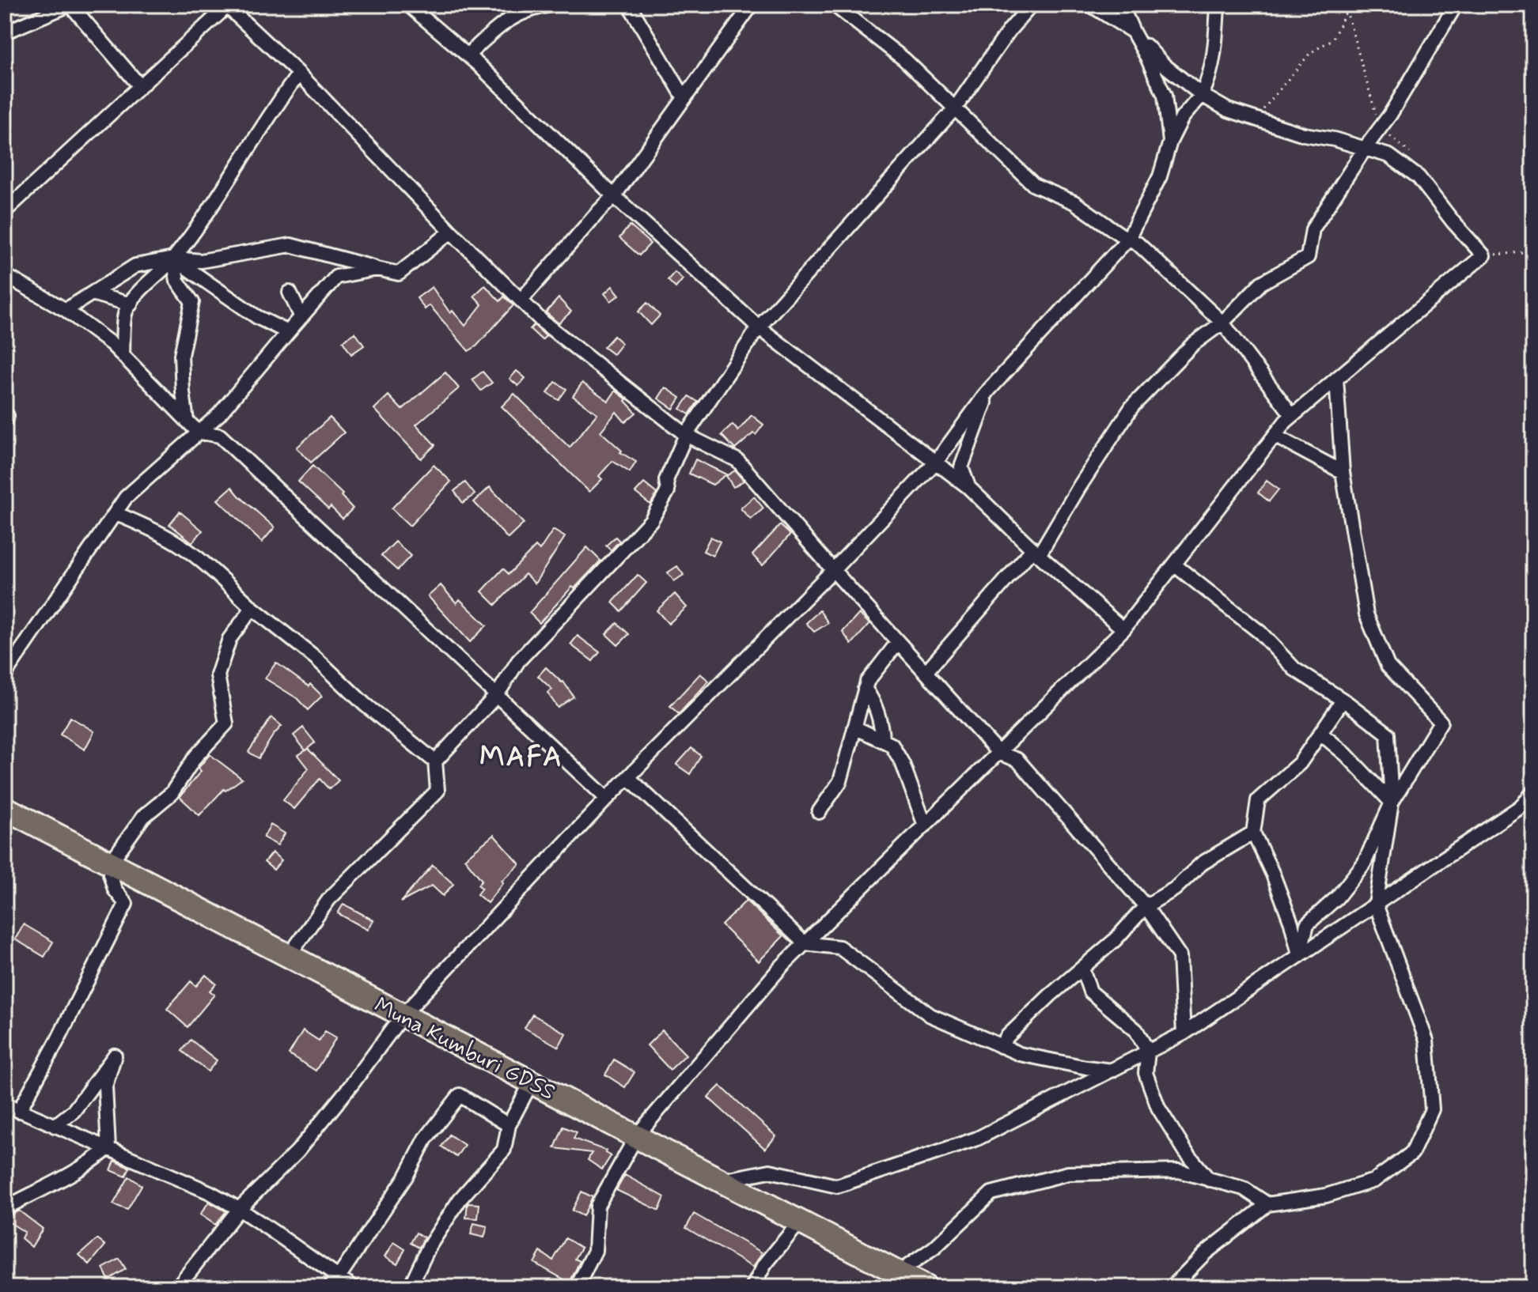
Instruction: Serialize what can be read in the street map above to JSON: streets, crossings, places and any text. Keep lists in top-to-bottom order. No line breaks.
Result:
{"streets":{"highway":["Muna Kumburi GDSS"]},"districts":["MAFA"]}
